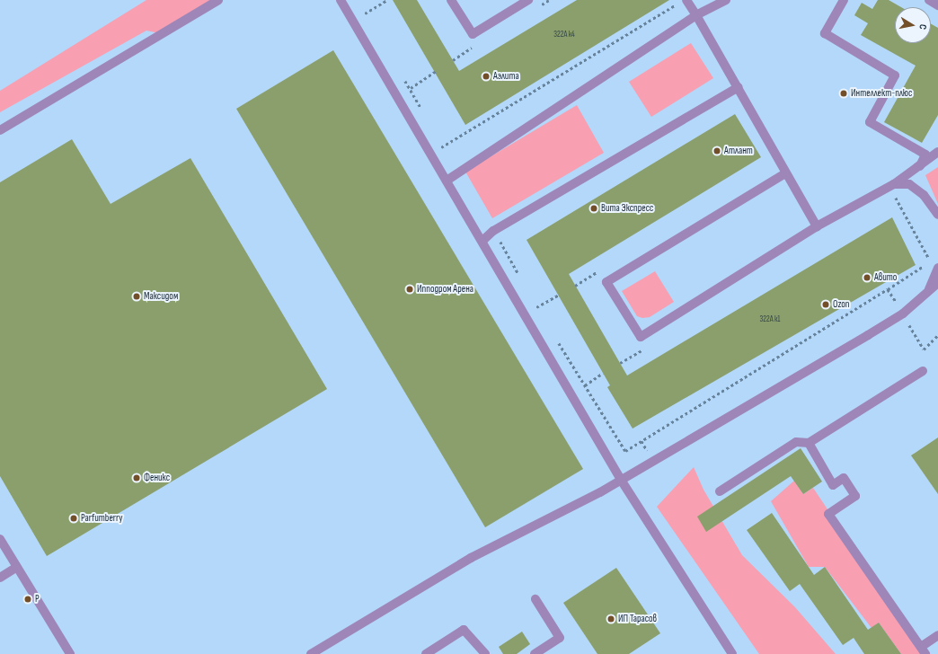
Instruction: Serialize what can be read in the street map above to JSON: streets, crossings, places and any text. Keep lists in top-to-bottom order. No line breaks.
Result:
{"places":["Аэлита","Интеллект-плюс","Атлант","Вита Экспресс","Авито","Ипподром Арена","Максидом","Ozon","Феникс","Parfumberry","P","ИП Тарасов"],"house_numbers":["322А к4","322А к1"],"north":"right"}
